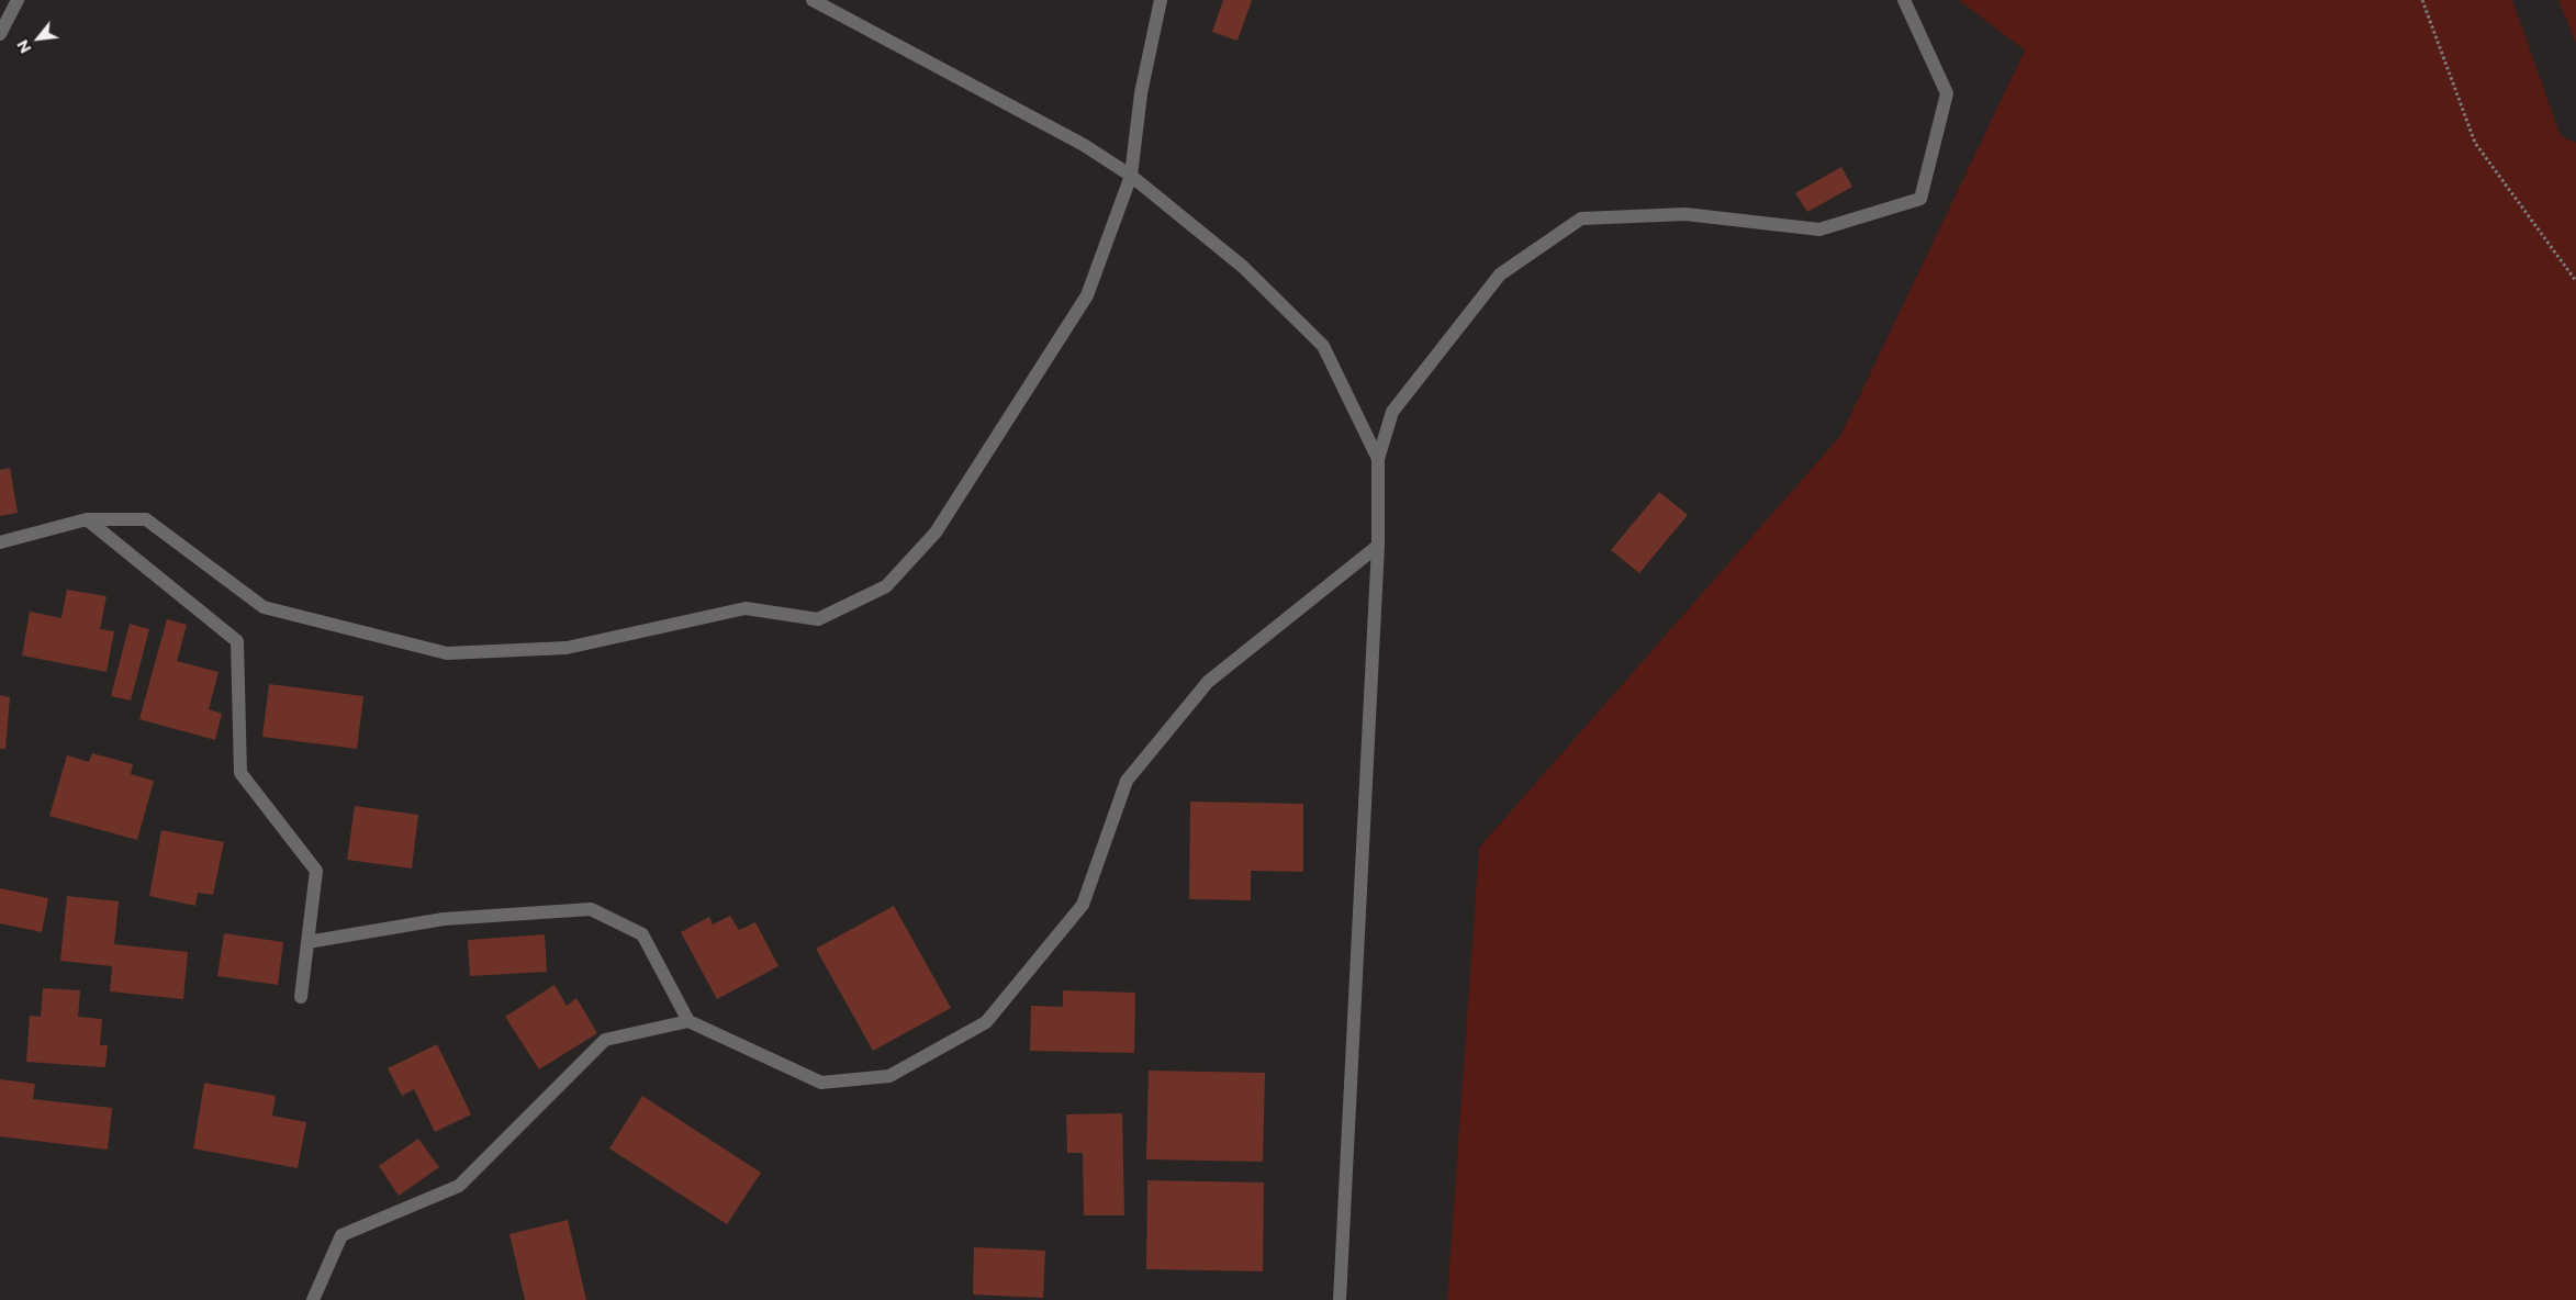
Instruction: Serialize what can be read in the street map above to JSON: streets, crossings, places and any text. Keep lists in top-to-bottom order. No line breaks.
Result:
{"north":"bottom left"}
